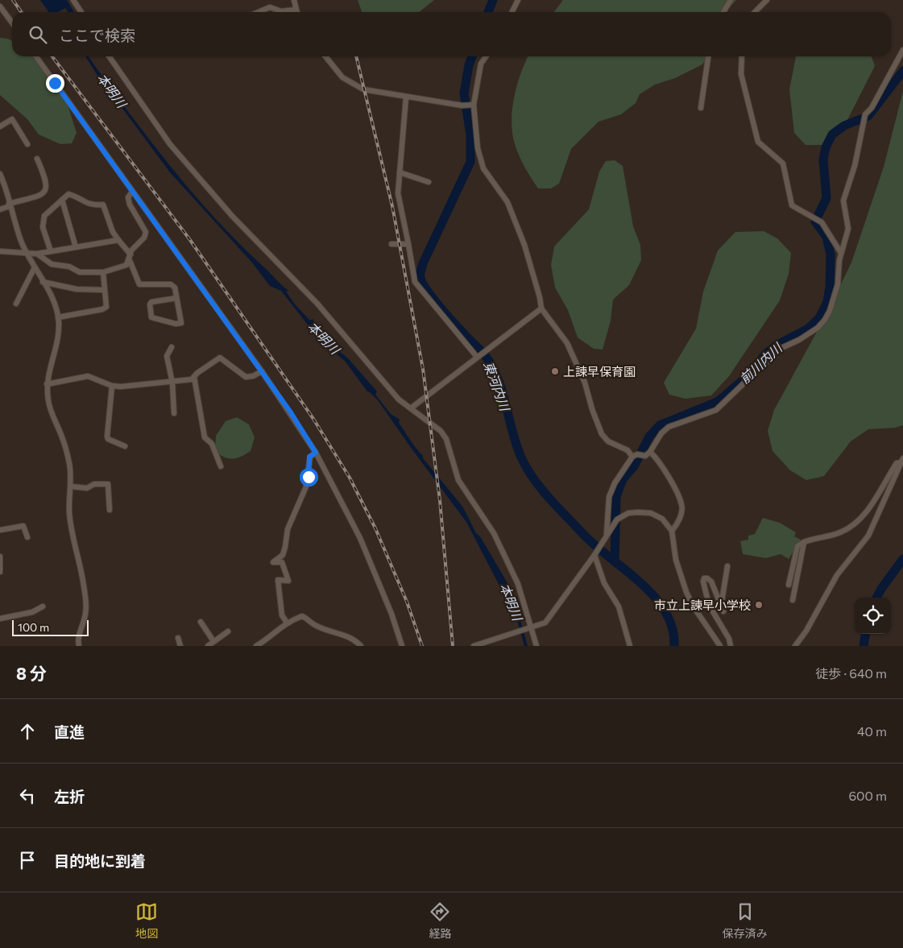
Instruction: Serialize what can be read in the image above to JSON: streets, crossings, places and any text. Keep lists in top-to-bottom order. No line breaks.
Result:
{"water":["本明川","前川内川","東河内川"],"places":["上諫早保育園","市立上諫早小学校"],"scale_bar":"100 m","page":{"search":"ここで検索","scale":"100 m","heading":["8 分","徒歩 · 640 m"],"list":[["直進","40 m"],["左折","600 m"],"目的地に到着"],"nav":["地図","経路","保存済み"]}}
